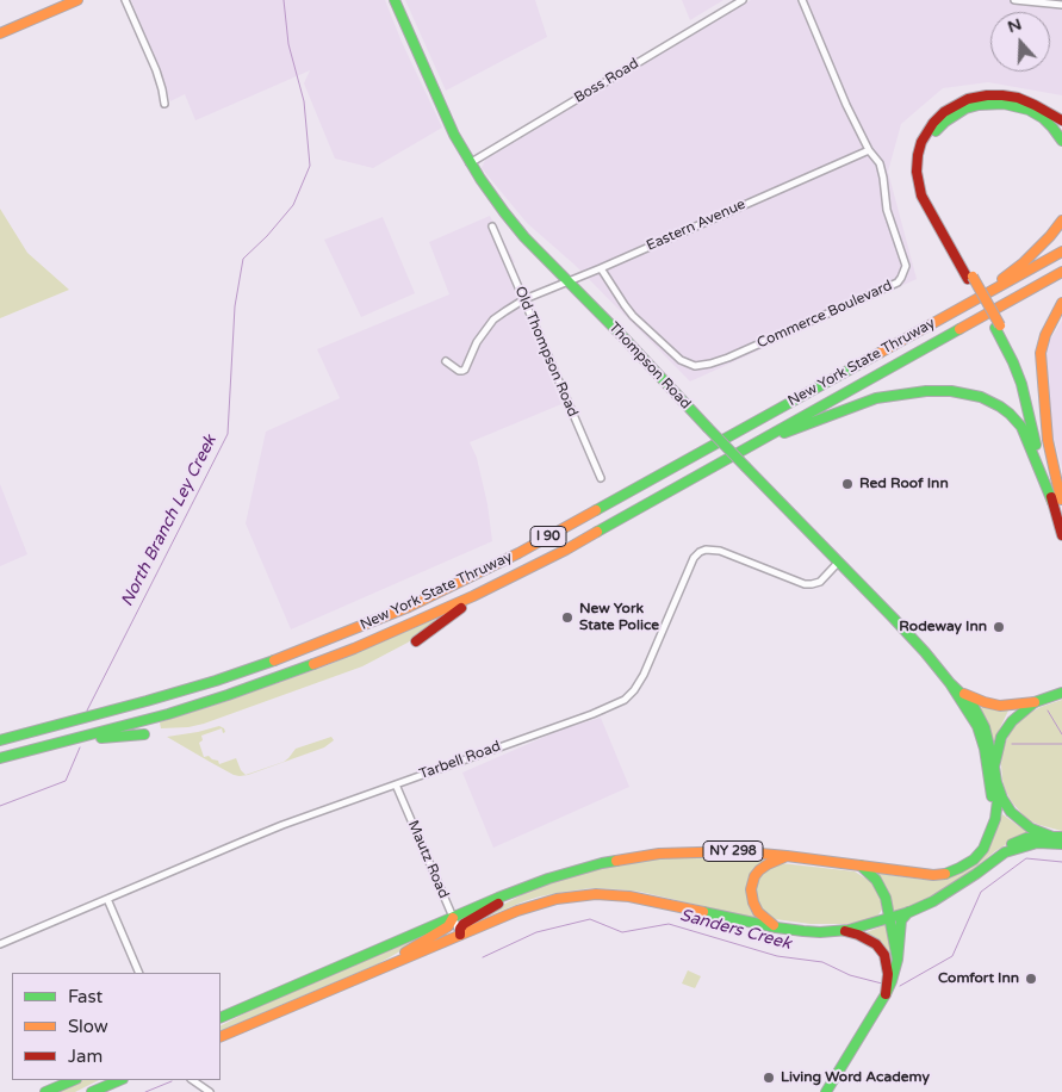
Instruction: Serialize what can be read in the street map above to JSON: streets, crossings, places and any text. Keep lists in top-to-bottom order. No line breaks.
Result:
{"streets":{"main road":["New York State Thruway","Thompson Road","I 90","NY 298"],"street":["Boss Road","Eastern Avenue","Commerce Boulevard","Old Thompson Road","Tarbell Road","Mautz Road"]},"crossings":[["Boss Road","Thompson Road"],["Eastern Avenue","Commerce Boulevard"],["Eastern Avenue","Old Thompson Road"],["Eastern Avenue","Thompson Road"],["Thompson Road","Tarbell Road"],["Thompson Road","NY 298"],["Tarbell Road","Mautz Road"],["NY 298","Mautz Road"]],"water":["North Branch Ley Creek","Sanders Creek"],"places":["Red Roof Inn","New York State Police","Rodeway Inn","Comfort Inn","Living Word Academy"],"legend":["Fast","Slow","Jam"],"north":"top"}
